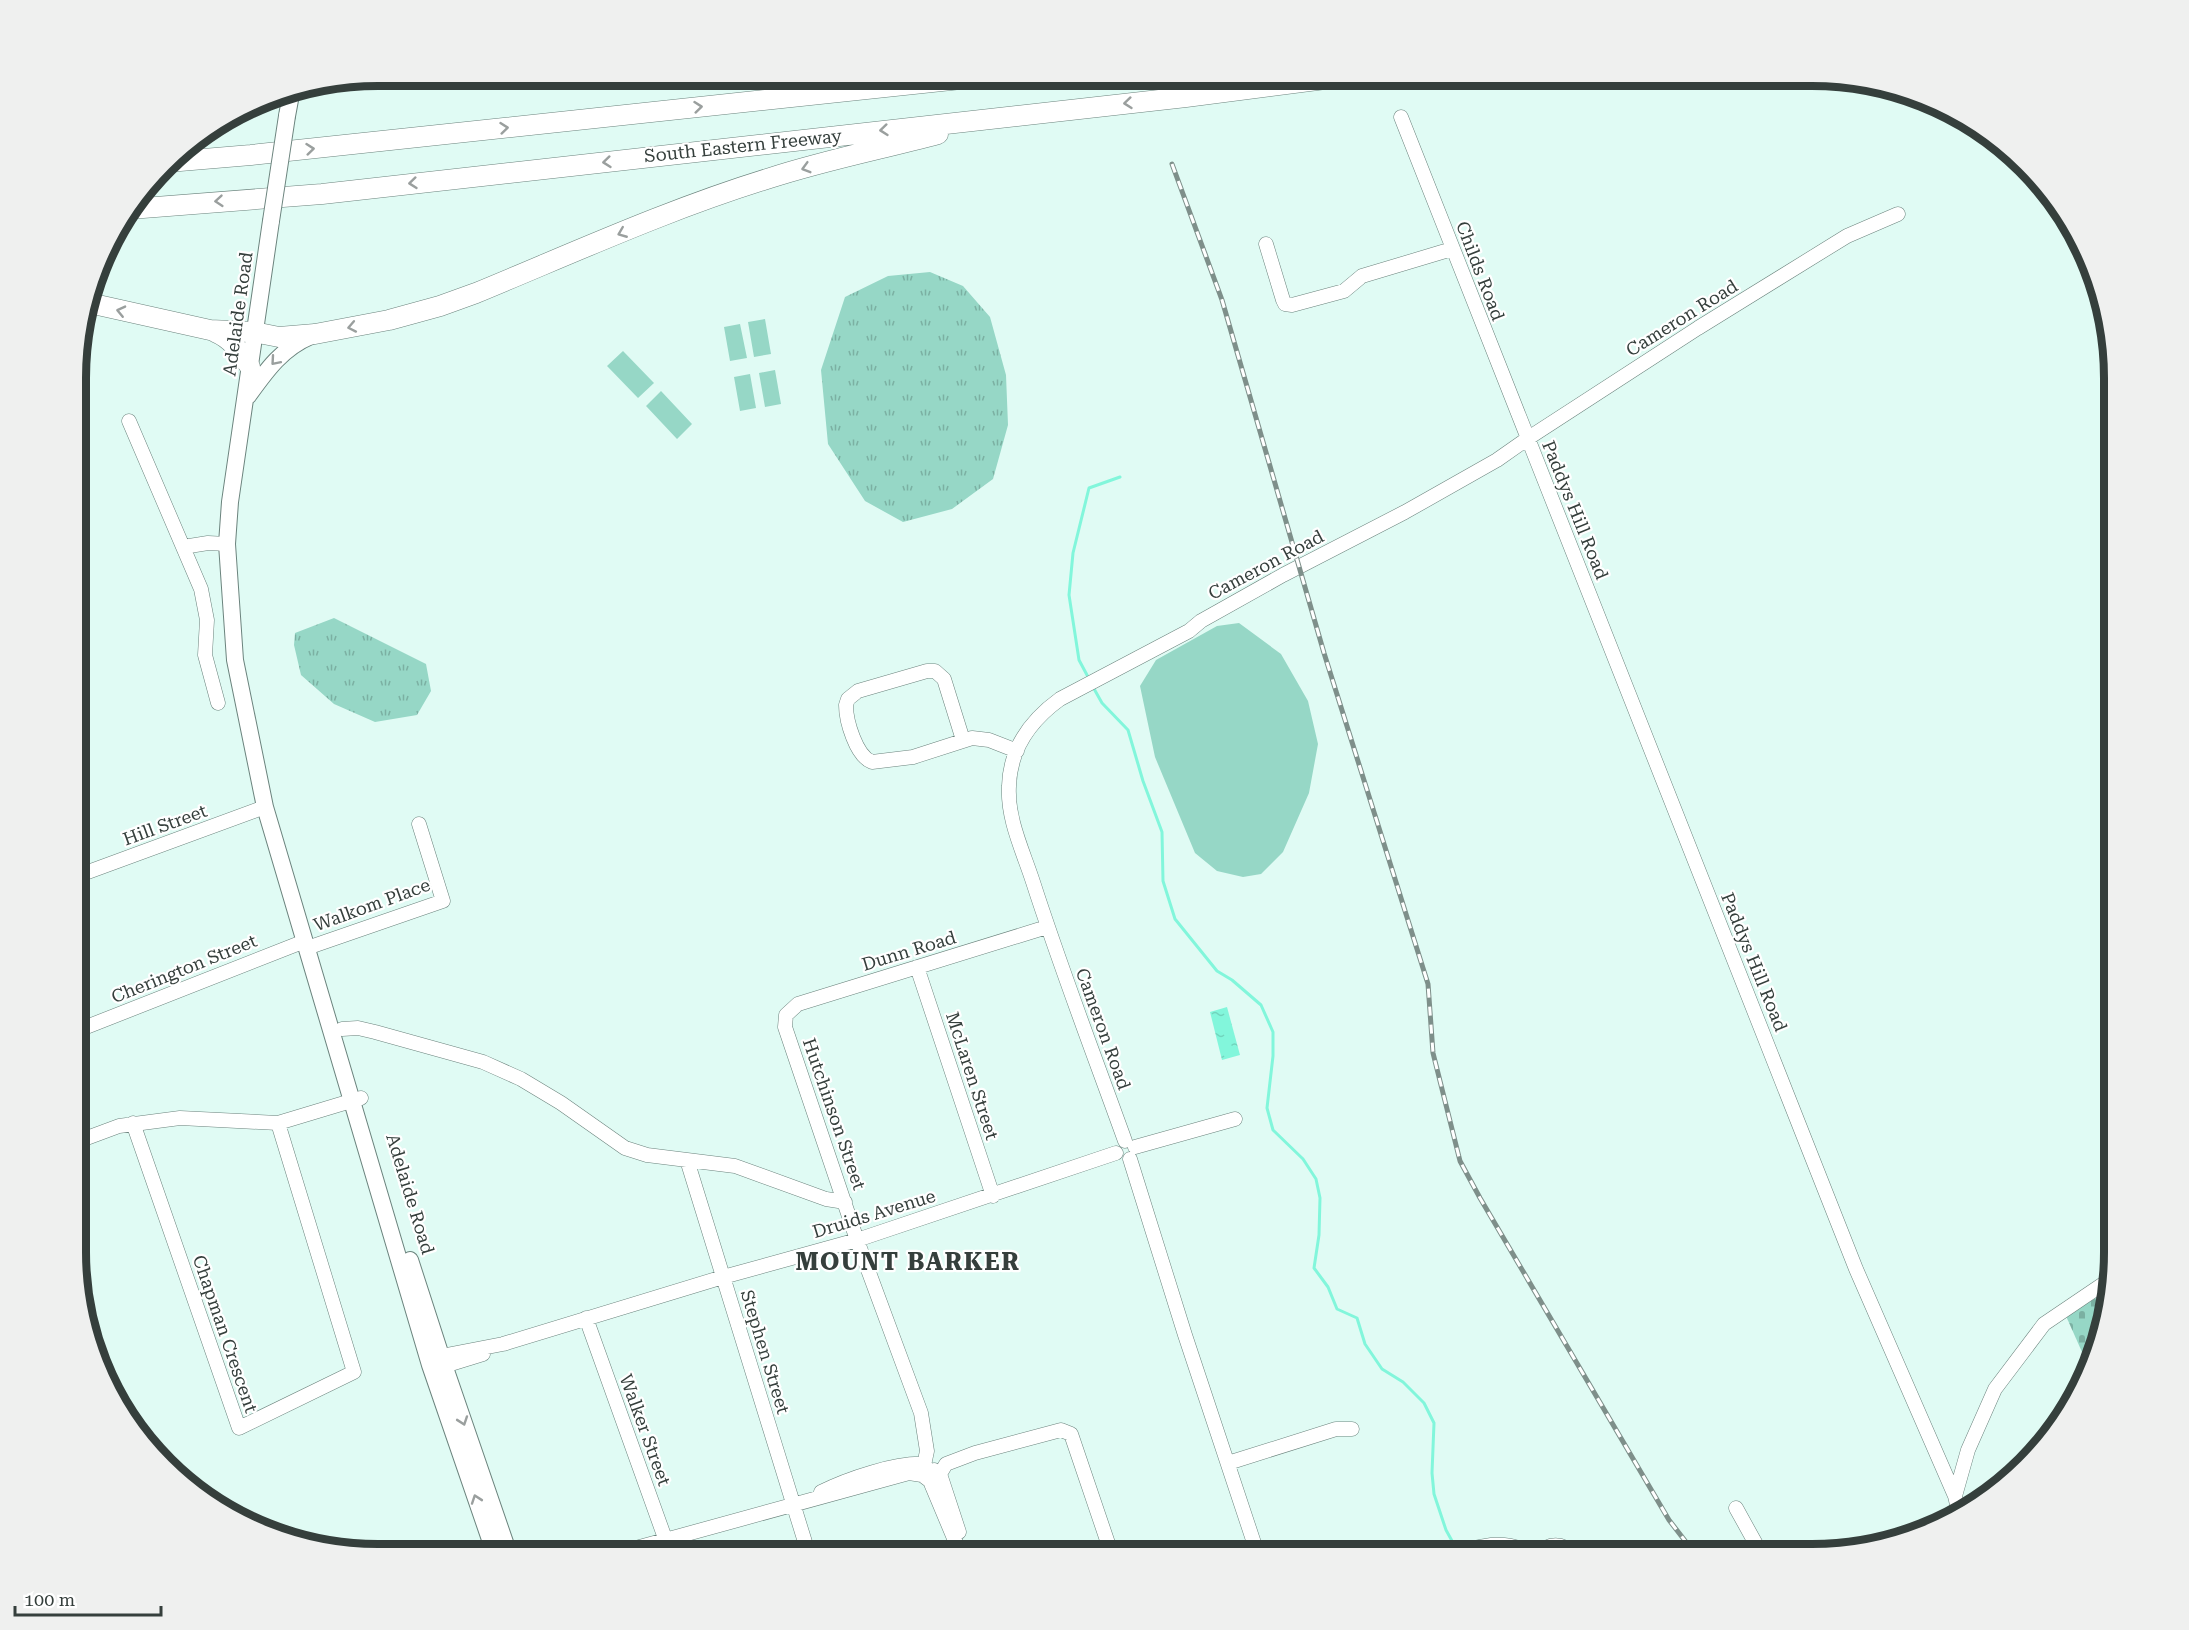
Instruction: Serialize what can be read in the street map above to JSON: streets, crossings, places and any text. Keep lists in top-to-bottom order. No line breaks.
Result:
{"streets":{"highway":["South Eastern Freeway"],"main road":["Adelaide Road"],"street":["Childs Road","Cameron Road","Paddys Hill Road","Hill Street","Walkom Place","Dunn Road","Cherington Street","McLaren Street","Hutchinson Street","Druids Avenue","Chapman Crescent","Stephen Street","Walker Street"]},"crossings":[["Childs Road","Cameron Road"],["Childs Road","Paddys Hill Road"],["Adelaide Road","Hill Street"],["Adelaide Road","Walkom Place"],["Adelaide Road","Cherington Street"],["Adelaide Road","Druids Avenue"],["Cameron Road","Paddys Hill Road"],["Cameron Road","Dunn Road"],["Cameron Road","Druids Avenue"],["Walkom Place","Cherington Street"],["Dunn Road","McLaren Street"],["Dunn Road","Hutchinson Street"],["McLaren Street","Druids Avenue"],["Hutchinson Street","Druids Avenue"],["Druids Avenue","Stephen Street"],["Druids Avenue","Walker Street"]],"districts":["MOUNT BARKER"],"scale_bar":"100 m"}
